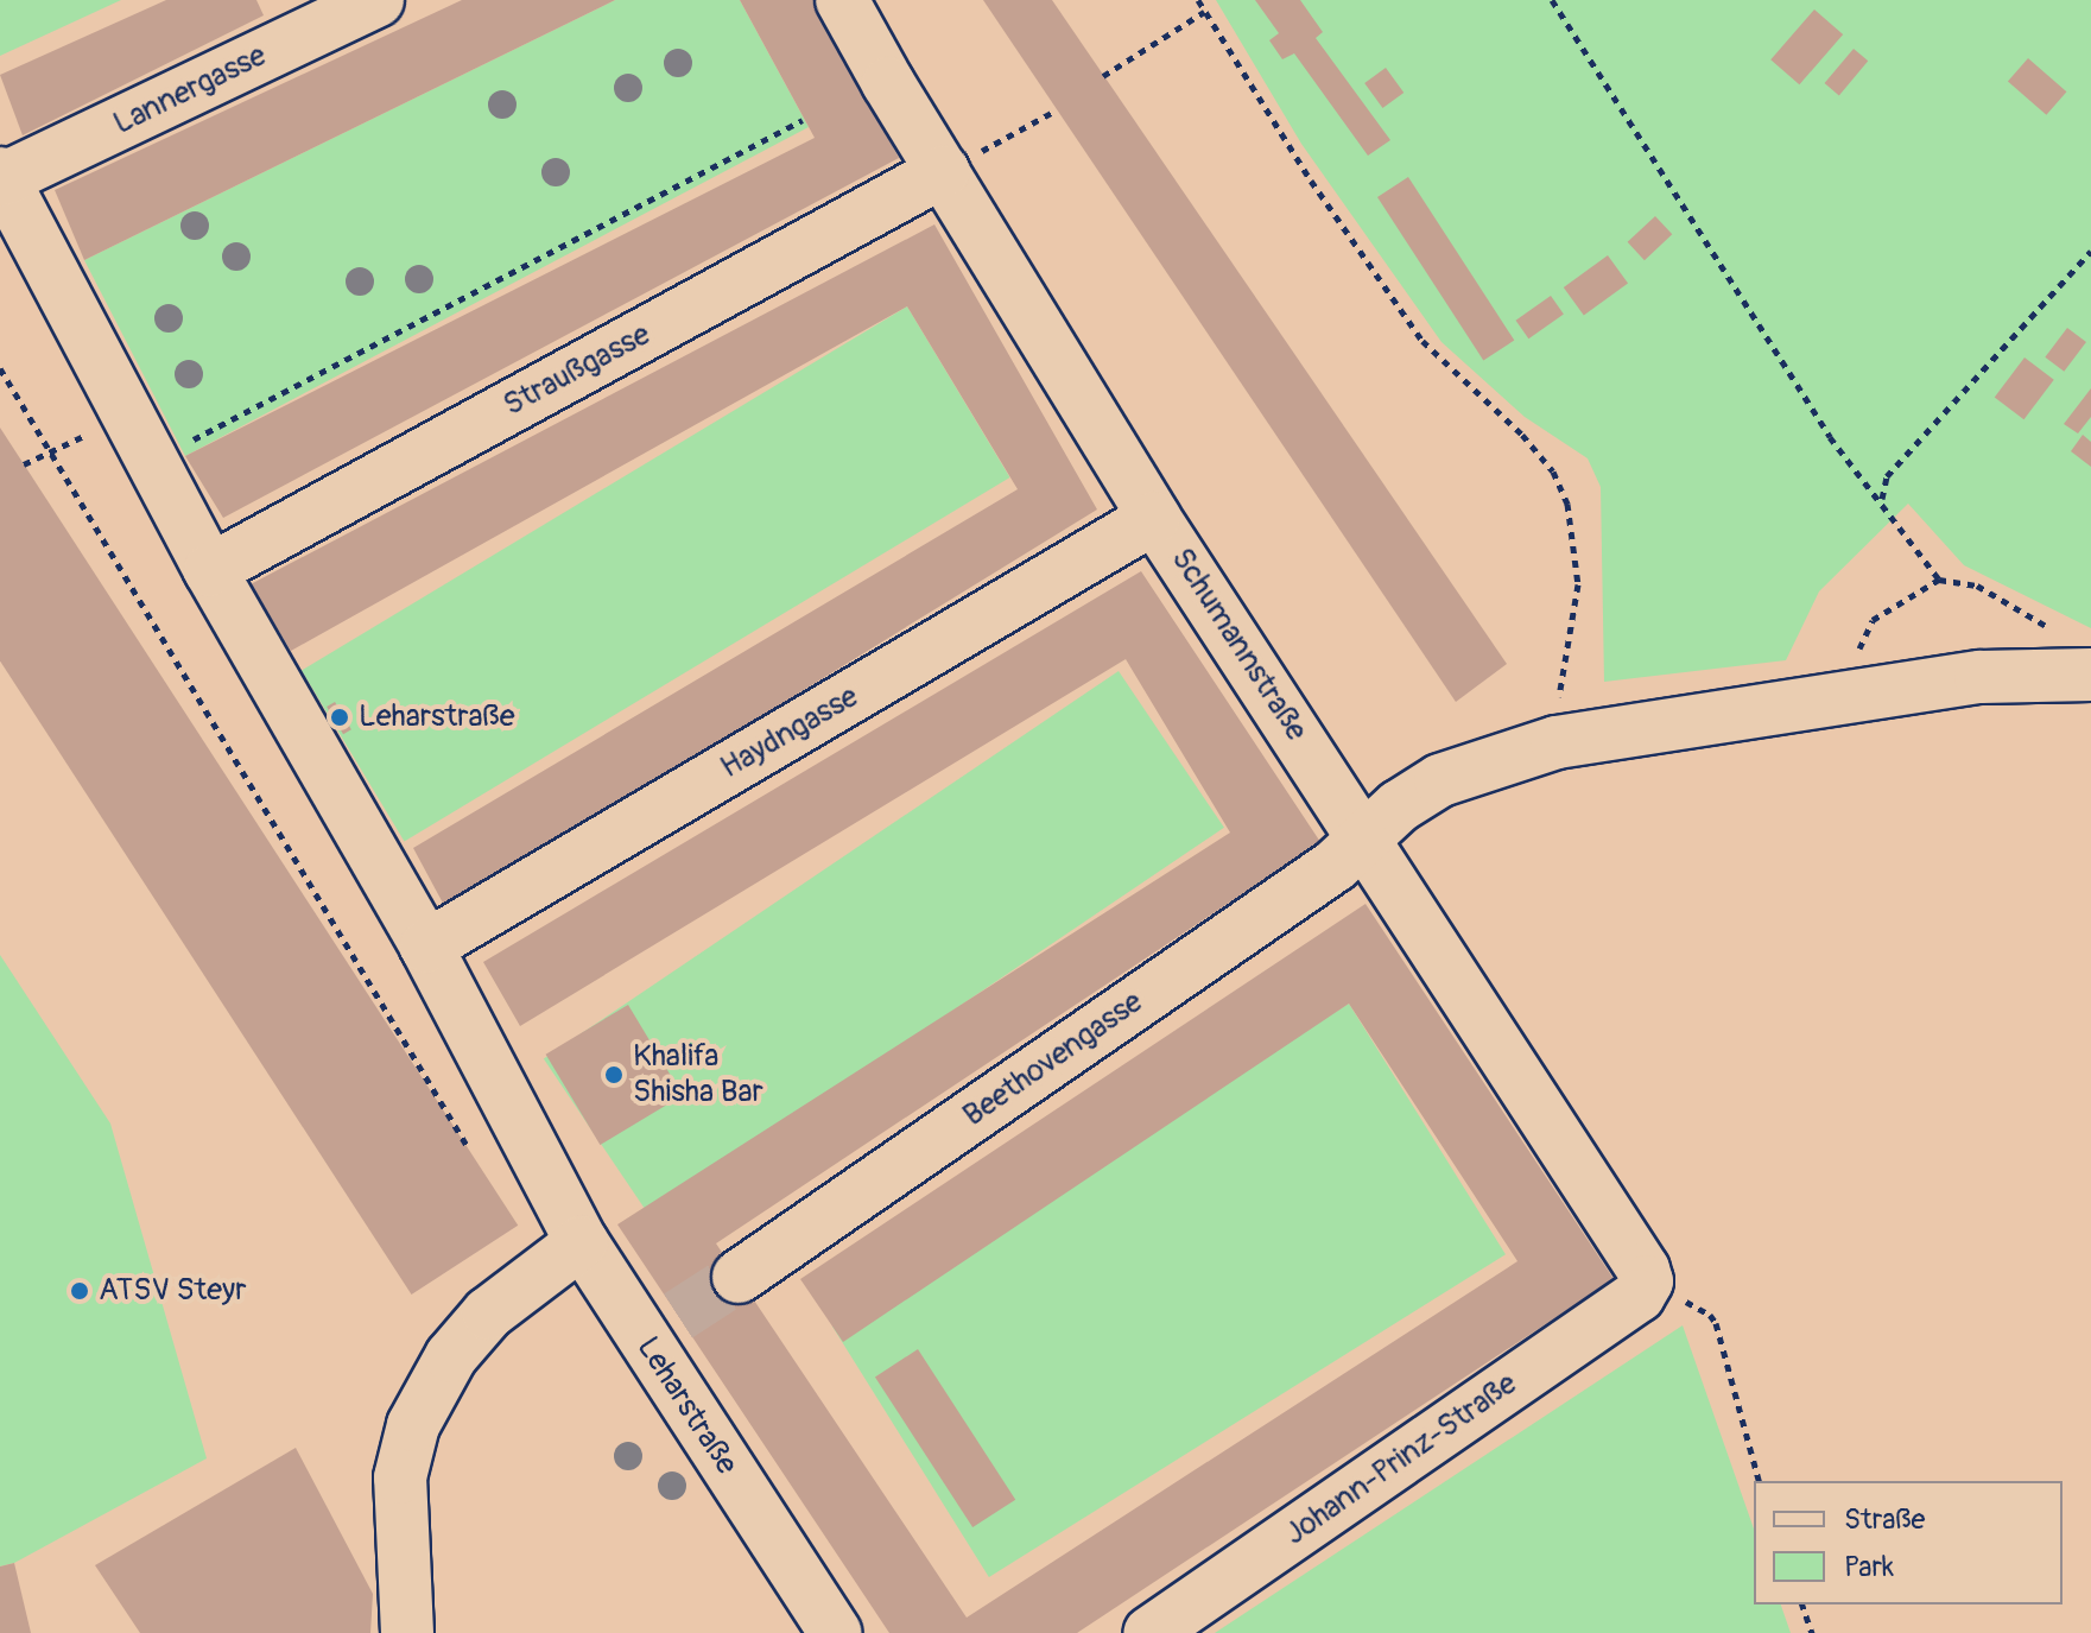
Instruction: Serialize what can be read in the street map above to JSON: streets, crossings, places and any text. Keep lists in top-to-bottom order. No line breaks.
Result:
{"streets":{"street":["Lannergasse","Straußgasse","Schumannstraße","Haydngasse","Beethovengasse","Leharstraße","Johann-Prinz-Straße"]},"crossings":[["Lannergasse","Leharstraße"],["Straußgasse","Schumannstraße"],["Straußgasse","Leharstraße"],["Schumannstraße","Haydngasse"],["Schumannstraße","Beethovengasse"],["Schumannstraße","Johann-Prinz-Straße"],["Haydngasse","Leharstraße"]],"places":["Leharstraße","Khalifa Shisha Bar","ATSV Steyr"],"legend":["Straße","Park"]}
